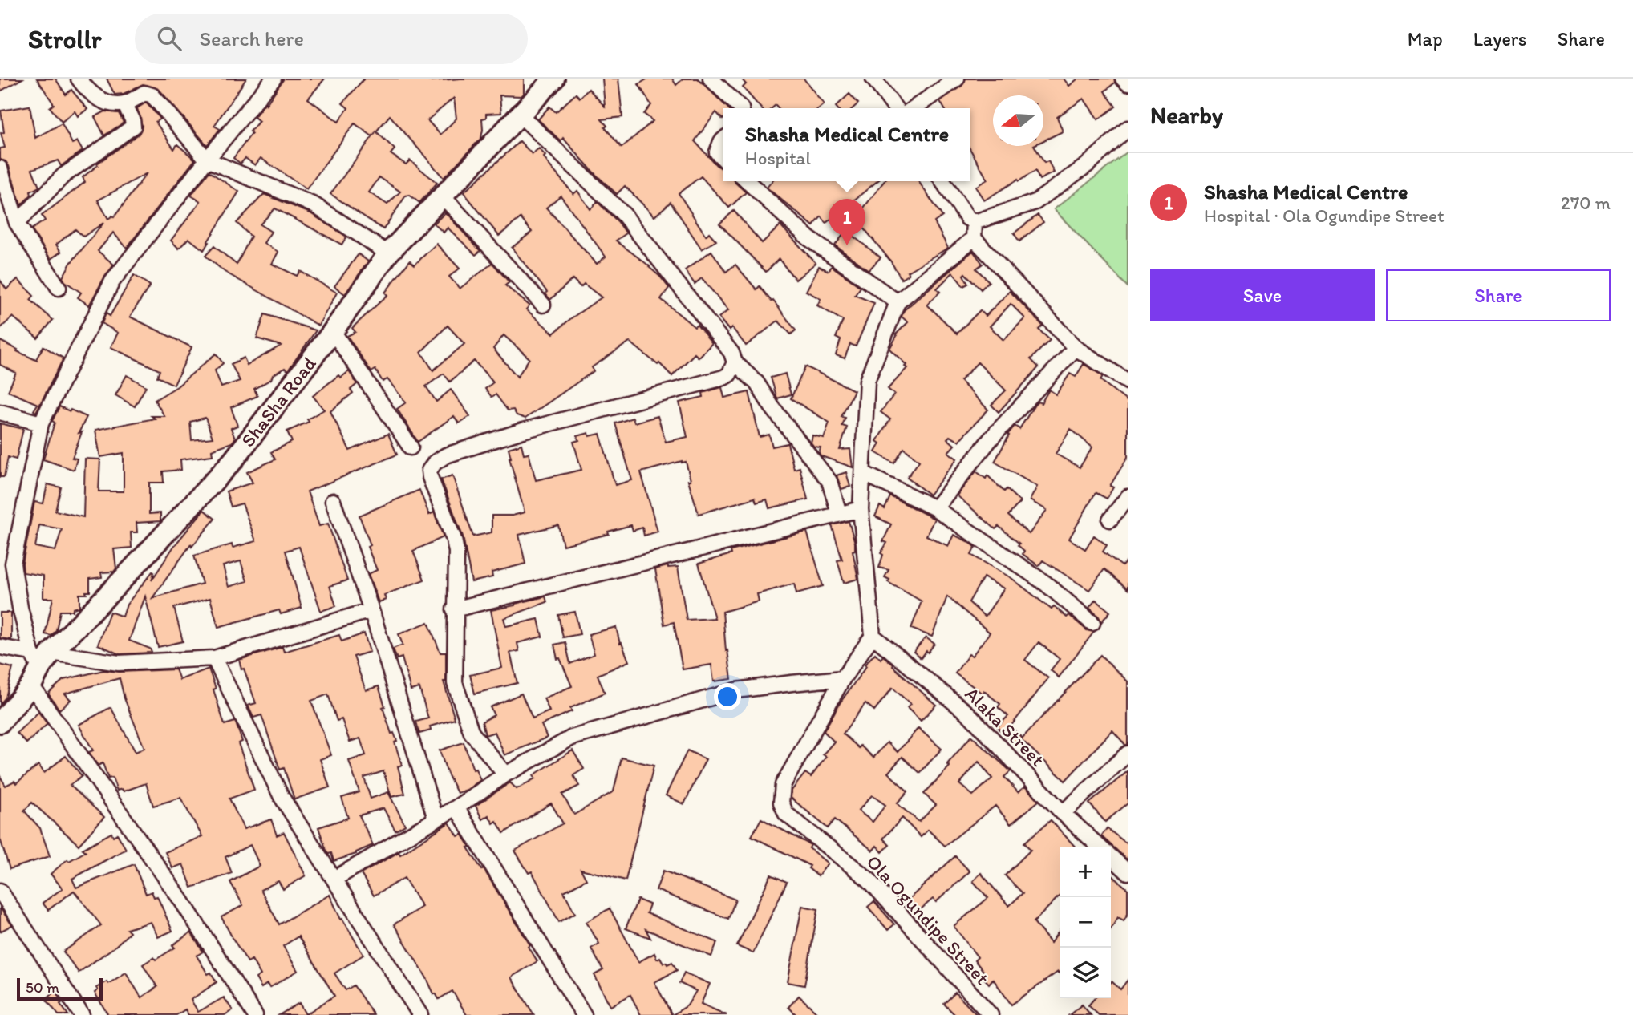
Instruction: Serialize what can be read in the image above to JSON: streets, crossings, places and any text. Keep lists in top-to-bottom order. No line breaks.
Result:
{"streets":{"street":["ShaSha Road","Alaka Street","Ola Ogundipe Street"]},"crossings":[["Alaka Street","Ola Ogundipe Street"]],"scale_bar":"50 m","north":"left","page":{"header":"Strollr","search":"Search here","nav":["Map","Layers","Share"],"heading":"Nearby","popup":["Shasha Medical Centre","Hospital"],"list":[{"mark":"1","name":"Shasha Medical Centre","note":"Hospital · Ola Ogundipe Street","value":"270 m"}],"pins":"1","buttons":["Save","Share"],"map_buttons":["+","−"],"scale":"50 m"}}
